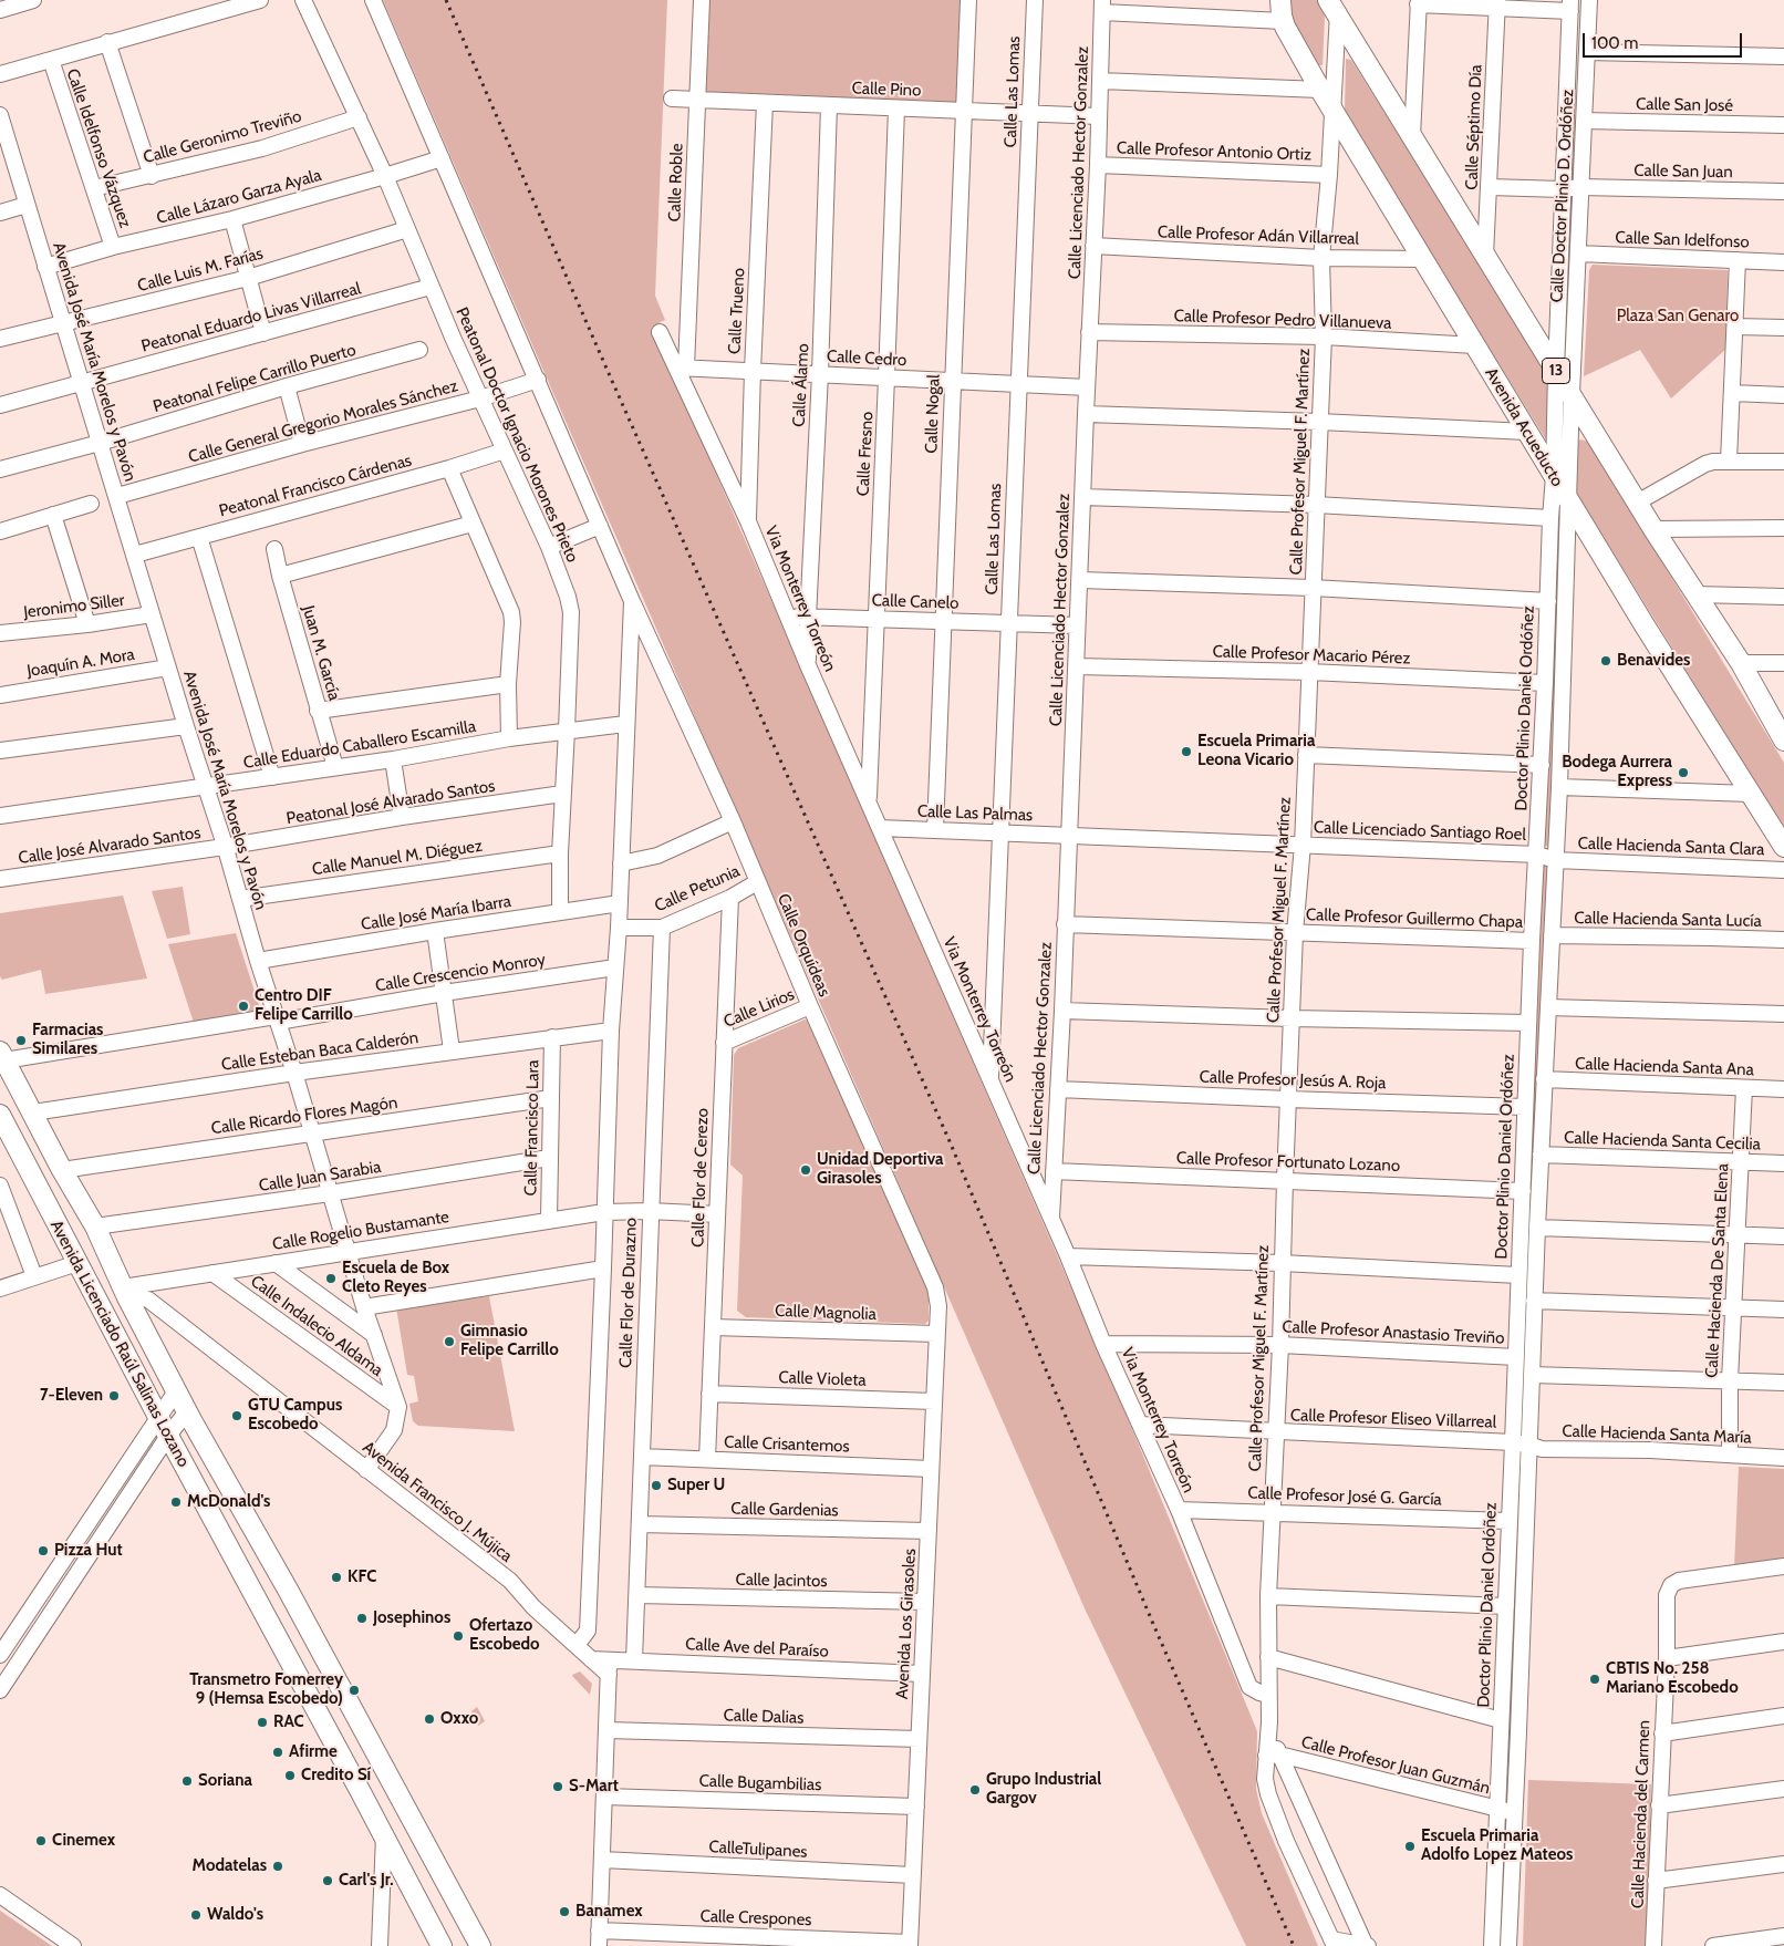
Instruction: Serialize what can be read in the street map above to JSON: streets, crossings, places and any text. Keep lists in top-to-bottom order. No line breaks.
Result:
{"streets":{"main road":["13","Avenida Acueducto","Avenida Licenciado Raúl Salinas Lozano"],"street":["Calle Pino","Calle Las Lomas","Calle San José","Calle Séptimo Día","Calle Geronimo Treviño","Calle Idelfonso Vázquez","Calle Profesor Antonio Ortiz","Calle Licenciado Hector Gonzalez","Calle San Juan","Calle Roble","Calle Doctor Plinio D. Ordóñez","Calle Lázaro Garza Ayala","Calle Profesor Adán Villarreal","Calle San Idelfonso","Calle Luis M. Farías","Calle Trueno","Peatonal Eduardo Livas Villarreal","Calle Profesor Pedro Villanueva","Calle Cedro","Avenida José María Morelos y Pavón","Peatonal Felipe Carrillo Puerto","Calle Álamo","Calle Nogal","Calle General Gregorio Morales Sánchez","Peatonal Doctor Ignacio Morones Prieto","Calle Fresno","Calle Profesor Miguel F. Martínez","Peatonal Francisco Cárdenas","Via Monterrey Torreón","Calle Canelo","Jeronimo Siller","Juan M. García","Calle Profesor Macario Pérez","Joaquín A. Mora","Doctor Plinio Daniel Ordóñez","Calle Eduardo Caballero Escamilla","Peatonal José Alvarado Santos","Calle Las Palmas","Calle Licenciado Santiago Roel","Calle José Alvarado Santos","Calle Hacienda Santa Clara","Calle Manuel M. Diéguez","Calle Petunia","Calle José María Ibarra","Calle Profesor Guillermo Chapa","Calle Hacienda Santa Lucía","Calle Orquídeas","Calle Crescencio Monroy","Calle Lirios","Calle Esteban Baca Calderón","Calle Hacienda Santa Ana","Calle Profesor Jesús A. Roja","Calle Ricardo Flores Magón","Calle Francisco Lara","Calle Hacienda Santa Cecilia","Calle Profesor Fortunato Lozano","Calle Juan Sarabia","Calle Flor de Cerezo","Calle Rogelio Bustamante","Calle Hacienda De Santa Elena","Calle Flor de Durazno","Calle Magnolia","Calle Indalecio Aldama","Calle Profesor Anastasio Treviño","Calle Violeta","Calle Profesor Eliseo Villarreal","Calle Hacienda Santa María","Calle Crisantemos","Calle Profesor José G. García","Avenida Francisco J. Mújica","Calle Gardenias","Calle Jacintos","Avenida Los Girasoles","Calle Ave del Paraíso","Calle Dalias","Calle Profesor Juan Guzmán","Calle Bugambilias","Calle Hacienda del Carmen","CalleTulipanes","Calle Crespones"]},"crossings":[["Calle Pino","Calle Las Lomas"],["Calle Pino","Calle Licenciado Hector Gonzalez"],["Calle Pino","Calle Roble"],["Calle Pino","Calle Trueno"],["Calle Pino","Calle Álamo"],["Calle Pino","Calle Nogal"],["Calle Pino","Calle Fresno"],["Calle Las Lomas","Calle Cedro"],["Calle Las Lomas","Via Monterrey Torreón"],["Calle Las Lomas","Calle Canelo"],["Calle Las Lomas","Calle Las Palmas"],["Calle San José","Calle Doctor Plinio D. Ordóñez"],["Calle Séptimo Día","Calle San Juan"],["Calle Séptimo Día","13"],["Calle Geronimo Treviño","Calle Idelfonso Vázquez"],["Calle Geronimo Treviño","Peatonal Doctor Ignacio Morones Prieto"],["Calle Idelfonso Vázquez","Calle Lázaro Garza Ayala"],["Calle Profesor Antonio Ortiz","Calle Licenciado Hector Gonzalez"],["Calle Profesor Antonio Ortiz","Calle Profesor Miguel F. Martínez"],["Calle Licenciado Hector Gonzalez","Calle Profesor Adán Villarreal"],["Calle Licenciado Hector Gonzalez","Calle Profesor Pedro Villanueva"],["Calle Licenciado Hector Gonzalez","Calle Cedro"],["Calle Licenciado Hector Gonzalez","Via Monterrey Torreón"],["Calle Licenciado Hector Gonzalez","Calle Canelo"],["Calle Licenciado Hector Gonzalez","Calle Profesor Macario Pérez"],["Calle Licenciado Hector Gonzalez","Calle Las Palmas"],["Calle Licenciado Hector Gonzalez","Calle Licenciado Santiago Roel"],["Calle Licenciado Hector Gonzalez","Calle Profesor Guillermo Chapa"],["Calle Licenciado Hector Gonzalez","Calle Profesor Jesús A. Roja"],["Calle Licenciado Hector Gonzalez","Calle Profesor Fortunato Lozano"],["Calle San Juan","Calle Doctor Plinio D. Ordóñez"],["Calle Roble","Calle Cedro"],["Calle Roble","Via Monterrey Torreón"],["Calle Doctor Plinio D. Ordóñez","Calle San Idelfonso"],["Calle Doctor Plinio D. Ordóñez","13"],["Calle Doctor Plinio D. Ordóñez","Doctor Plinio Daniel Ordóñez"],["Calle Lázaro Garza Ayala","Avenida José María Morelos y Pavón"],["Calle Lázaro Garza Ayala","Peatonal Doctor Ignacio Morones Prieto"],["Calle Lázaro Garza Ayala","Calle Orquídeas"],["Calle Profesor Adán Villarreal","Avenida Acueducto"],["Calle Profesor Adán Villarreal","Calle Profesor Miguel F. Martínez"],["Calle Luis M. Farías","Avenida José María Morelos y Pavón"],["Calle Luis M. Farías","Peatonal Doctor Ignacio Morones Prieto"],["Calle Trueno","Calle Cedro"],["Calle Trueno","Via Monterrey Torreón"],["Peatonal Eduardo Livas Villarreal","Avenida José María Morelos y Pavón"],["Peatonal Eduardo Livas Villarreal","Peatonal Doctor Ignacio Morones Prieto"],["Calle Profesor Pedro Villanueva","Avenida Acueducto"],["Calle Profesor Pedro Villanueva","Calle Profesor Miguel F. Martínez"],["Calle Cedro","Calle Álamo"],["Calle Cedro","Calle Nogal"],["Calle Cedro","Calle Fresno"],["Calle Cedro","Via Monterrey Torreón"],["Avenida José María Morelos y Pavón","Peatonal Felipe Carrillo Puerto"],["Avenida José María Morelos y Pavón","Calle General Gregorio Morales Sánchez"],["Avenida José María Morelos y Pavón","Peatonal Francisco Cárdenas"],["Avenida José María Morelos y Pavón","Jeronimo Siller"],["Avenida José María Morelos y Pavón","Joaquín A. Mora"],["Avenida José María Morelos y Pavón","Calle Eduardo Caballero Escamilla"],["Avenida José María Morelos y Pavón","Peatonal José Alvarado Santos"],["Avenida José María Morelos y Pavón","Calle José Alvarado Santos"],["Avenida José María Morelos y Pavón","Calle Manuel M. Diéguez"],["Avenida José María Morelos y Pavón","Calle José María Ibarra"],["Avenida José María Morelos y Pavón","Calle Crescencio Monroy"],["Avenida José María Morelos y Pavón","Calle Esteban Baca Calderón"],["Avenida José María Morelos y Pavón","Calle Ricardo Flores Magón"],["Avenida José María Morelos y Pavón","Calle Juan Sarabia"],["Avenida José María Morelos y Pavón","Calle Rogelio Bustamante"],["Avenida José María Morelos y Pavón","Calle Indalecio Aldama"],["13","Calle Profesor Miguel F. Martínez"],["13","Doctor Plinio Daniel Ordóñez"],["Calle Álamo","Via Monterrey Torreón"],["Calle Álamo","Calle Canelo"],["Calle Nogal","Calle Canelo"],["Calle Nogal","Calle Las Palmas"],["Calle General Gregorio Morales Sánchez","Peatonal Doctor Ignacio Morones Prieto"],["Calle General Gregorio Morales Sánchez","Calle Orquídeas"],["Avenida Acueducto","Calle Profesor Miguel F. Martínez"],["Avenida Acueducto","Doctor Plinio Daniel Ordóñez"],["Peatonal Doctor Ignacio Morones Prieto","Peatonal Francisco Cárdenas"],["Peatonal Doctor Ignacio Morones Prieto","Calle Eduardo Caballero Escamilla"],["Peatonal Doctor Ignacio Morones Prieto","Peatonal José Alvarado Santos"],["Peatonal Doctor Ignacio Morones Prieto","Calle Manuel M. Diéguez"],["Peatonal Doctor Ignacio Morones Prieto","Calle José María Ibarra"],["Calle Fresno","Via Monterrey Torreón"],["Calle Fresno","Calle Canelo"],["Calle Profesor Miguel F. Martínez","Via Monterrey Torreón"],["Calle Profesor Miguel F. Martínez","Calle Profesor Macario Pérez"],["Calle Profesor Miguel F. Martínez","Calle Licenciado Santiago Roel"],["Calle Profesor Miguel F. Martínez","Calle Profesor Guillermo Chapa"],["Calle Profesor Miguel F. Martínez","Calle Profesor Jesús A. Roja"],["Calle Profesor Miguel F. Martínez","Calle Profesor Fortunato Lozano"],["Calle Profesor Miguel F. Martínez","Calle Profesor Anastasio Treviño"],["Calle Profesor Miguel F. Martínez","Calle Profesor Eliseo Villarreal"],["Calle Profesor Miguel F. Martínez","Calle Profesor José G. García"],["Calle Profesor Miguel F. Martínez","Calle Profesor Juan Guzmán"],["Via Monterrey Torreón","Calle Canelo"],["Via Monterrey Torreón","Calle Las Palmas"],["Via Monterrey Torreón","Calle Profesor Anastasio Treviño"],["Via Monterrey Torreón","Calle Profesor Eliseo Villarreal"],["Via Monterrey Torreón","Calle Profesor José G. García"],["Juan M. García","Calle Eduardo Caballero Escamilla"],["Calle Profesor Macario Pérez","Doctor Plinio Daniel Ordóñez"],["Doctor Plinio Daniel Ordóñez","Calle Licenciado Santiago Roel"],["Doctor Plinio Daniel Ordóñez","Calle Hacienda Santa Clara"],["Doctor Plinio Daniel Ordóñez","Calle Profesor Guillermo Chapa"],["Doctor Plinio Daniel Ordóñez","Calle Hacienda Santa Lucía"],["Doctor Plinio Daniel Ordóñez","Calle Hacienda Santa Ana"],["Doctor Plinio Daniel Ordóñez","Calle Profesor Jesús A. Roja"],["Doctor Plinio Daniel Ordóñez","Calle Hacienda Santa Cecilia"],["Doctor Plinio Daniel Ordóñez","Calle Profesor Fortunato Lozano"],["Doctor Plinio Daniel Ordóñez","Calle Profesor Anastasio Treviño"],["Doctor Plinio Daniel Ordóñez","Calle Profesor Eliseo Villarreal"],["Doctor Plinio Daniel Ordóñez","Calle Hacienda Santa María"],["Doctor Plinio Daniel Ordóñez","Calle Profesor José G. García"],["Doctor Plinio Daniel Ordóñez","Calle Profesor Juan Guzmán"],["Peatonal José Alvarado Santos","Calle José Alvarado Santos"],["Calle Las Palmas","Calle Licenciado Santiago Roel"],["Calle Licenciado Santiago Roel","Calle Hacienda Santa Clara"],["Calle Petunia","Calle Orquídeas"],["Calle Petunia","Calle Flor de Cerezo"],["Calle Petunia","Calle Flor de Durazno"],["Calle Orquídeas","Calle Lirios"],["Calle Orquídeas","Avenida Los Girasoles"],["Calle Crescencio Monroy","Avenida Licenciado Raúl Salinas Lozano"],["Calle Lirios","Calle Flor de Cerezo"],["Calle Esteban Baca Calderón","Calle Francisco Lara"],["Calle Esteban Baca Calderón","Avenida Licenciado Raúl Salinas Lozano"],["Calle Hacienda Santa Ana","Calle Hacienda De Santa Elena"],["Calle Ricardo Flores Magón","Calle Francisco Lara"],["Calle Ricardo Flores Magón","Avenida Licenciado Raúl Salinas Lozano"],["Calle Francisco Lara","Calle Juan Sarabia"],["Calle Francisco Lara","Calle Rogelio Bustamante"],["Calle Hacienda Santa Cecilia","Calle Hacienda De Santa Elena"],["Calle Juan Sarabia","Avenida Licenciado Raúl Salinas Lozano"],["Calle Flor de Cerezo","Calle Rogelio Bustamante"],["Calle Flor de Cerezo","Calle Magnolia"],["Calle Flor de Cerezo","Calle Violeta"],["Calle Flor de Cerezo","Calle Crisantemos"],["Calle Rogelio Bustamante","Calle Flor de Durazno"],["Calle Rogelio Bustamante","Calle Indalecio Aldama"],["Calle Rogelio Bustamante","Avenida Licenciado Raúl Salinas Lozano"],["Calle Rogelio Bustamante","Avenida Francisco J. Mújica"],["Calle Hacienda De Santa Elena","Calle Hacienda Santa María"],["Calle Flor de Durazno","Calle Crisantemos"],["Calle Flor de Durazno","Calle Gardenias"],["Calle Flor de Durazno","Calle Jacintos"],["Calle Flor de Durazno","Calle Ave del Paraíso"],["Calle Magnolia","Avenida Los Girasoles"],["Avenida Licenciado Raúl Salinas Lozano","Avenida Francisco J. Mújica"],["Calle Violeta","Avenida Los Girasoles"],["Calle Profesor Eliseo Villarreal","Calle Hacienda Santa María"],["Calle Crisantemos","Avenida Los Girasoles"],["Avenida Francisco J. Mújica","Calle Ave del Paraíso"],["Calle Gardenias","Avenida Los Girasoles"],["Calle Jacintos","Avenida Los Girasoles"],["Avenida Los Girasoles","Calle Ave del Paraíso"],["Avenida Los Girasoles","Calle Dalias"],["Avenida Los Girasoles","Calle Bugambilias"],["Avenida Los Girasoles","CalleTulipanes"],["Avenida Los Girasoles","Calle Crespones"]],"parks":["Plaza San Genaro"],"places":["Benavides","Escuela Primaria Leona Vicario","Bodega Aurrera Express","Centro DIF Felipe Carrillo","Farmacias Similares","Unidad Deportiva Girasoles","Escuela de Box Cleto Reyes","Gimnasio Felipe Carrillo","7-Eleven","GTU Campus Escobedo","Super U","McDonald's","Pizza Hut","KFC","Josephinos","Ofertazo Escobedo","CBTIS No. 258 Mariano Escobedo","Transmetro Fomerrey 9 (Hemsa Escobedo)","Oxxo","RAC","Afirme","Credito Sí","Soriana","S-Mart","Grupo Industrial Gargov","Cinemex","Escuela Primaria Adolfo Lopez Mateos","Modatelas","Carl's Jr.","Banamex","Waldo's"],"scale_bar":"100 m"}
